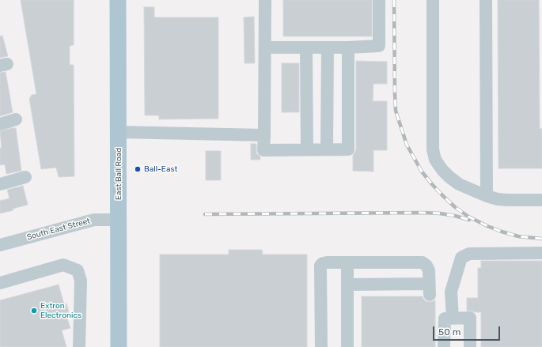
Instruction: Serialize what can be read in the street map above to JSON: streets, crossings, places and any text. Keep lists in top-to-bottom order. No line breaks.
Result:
{"streets":{"main road":["East Ball Road"],"street":["South East Street"]},"crossings":[["East Ball Road","South East Street"]],"places":["Ball-East","Extron Electronics"],"scale_bar":"50 m"}
